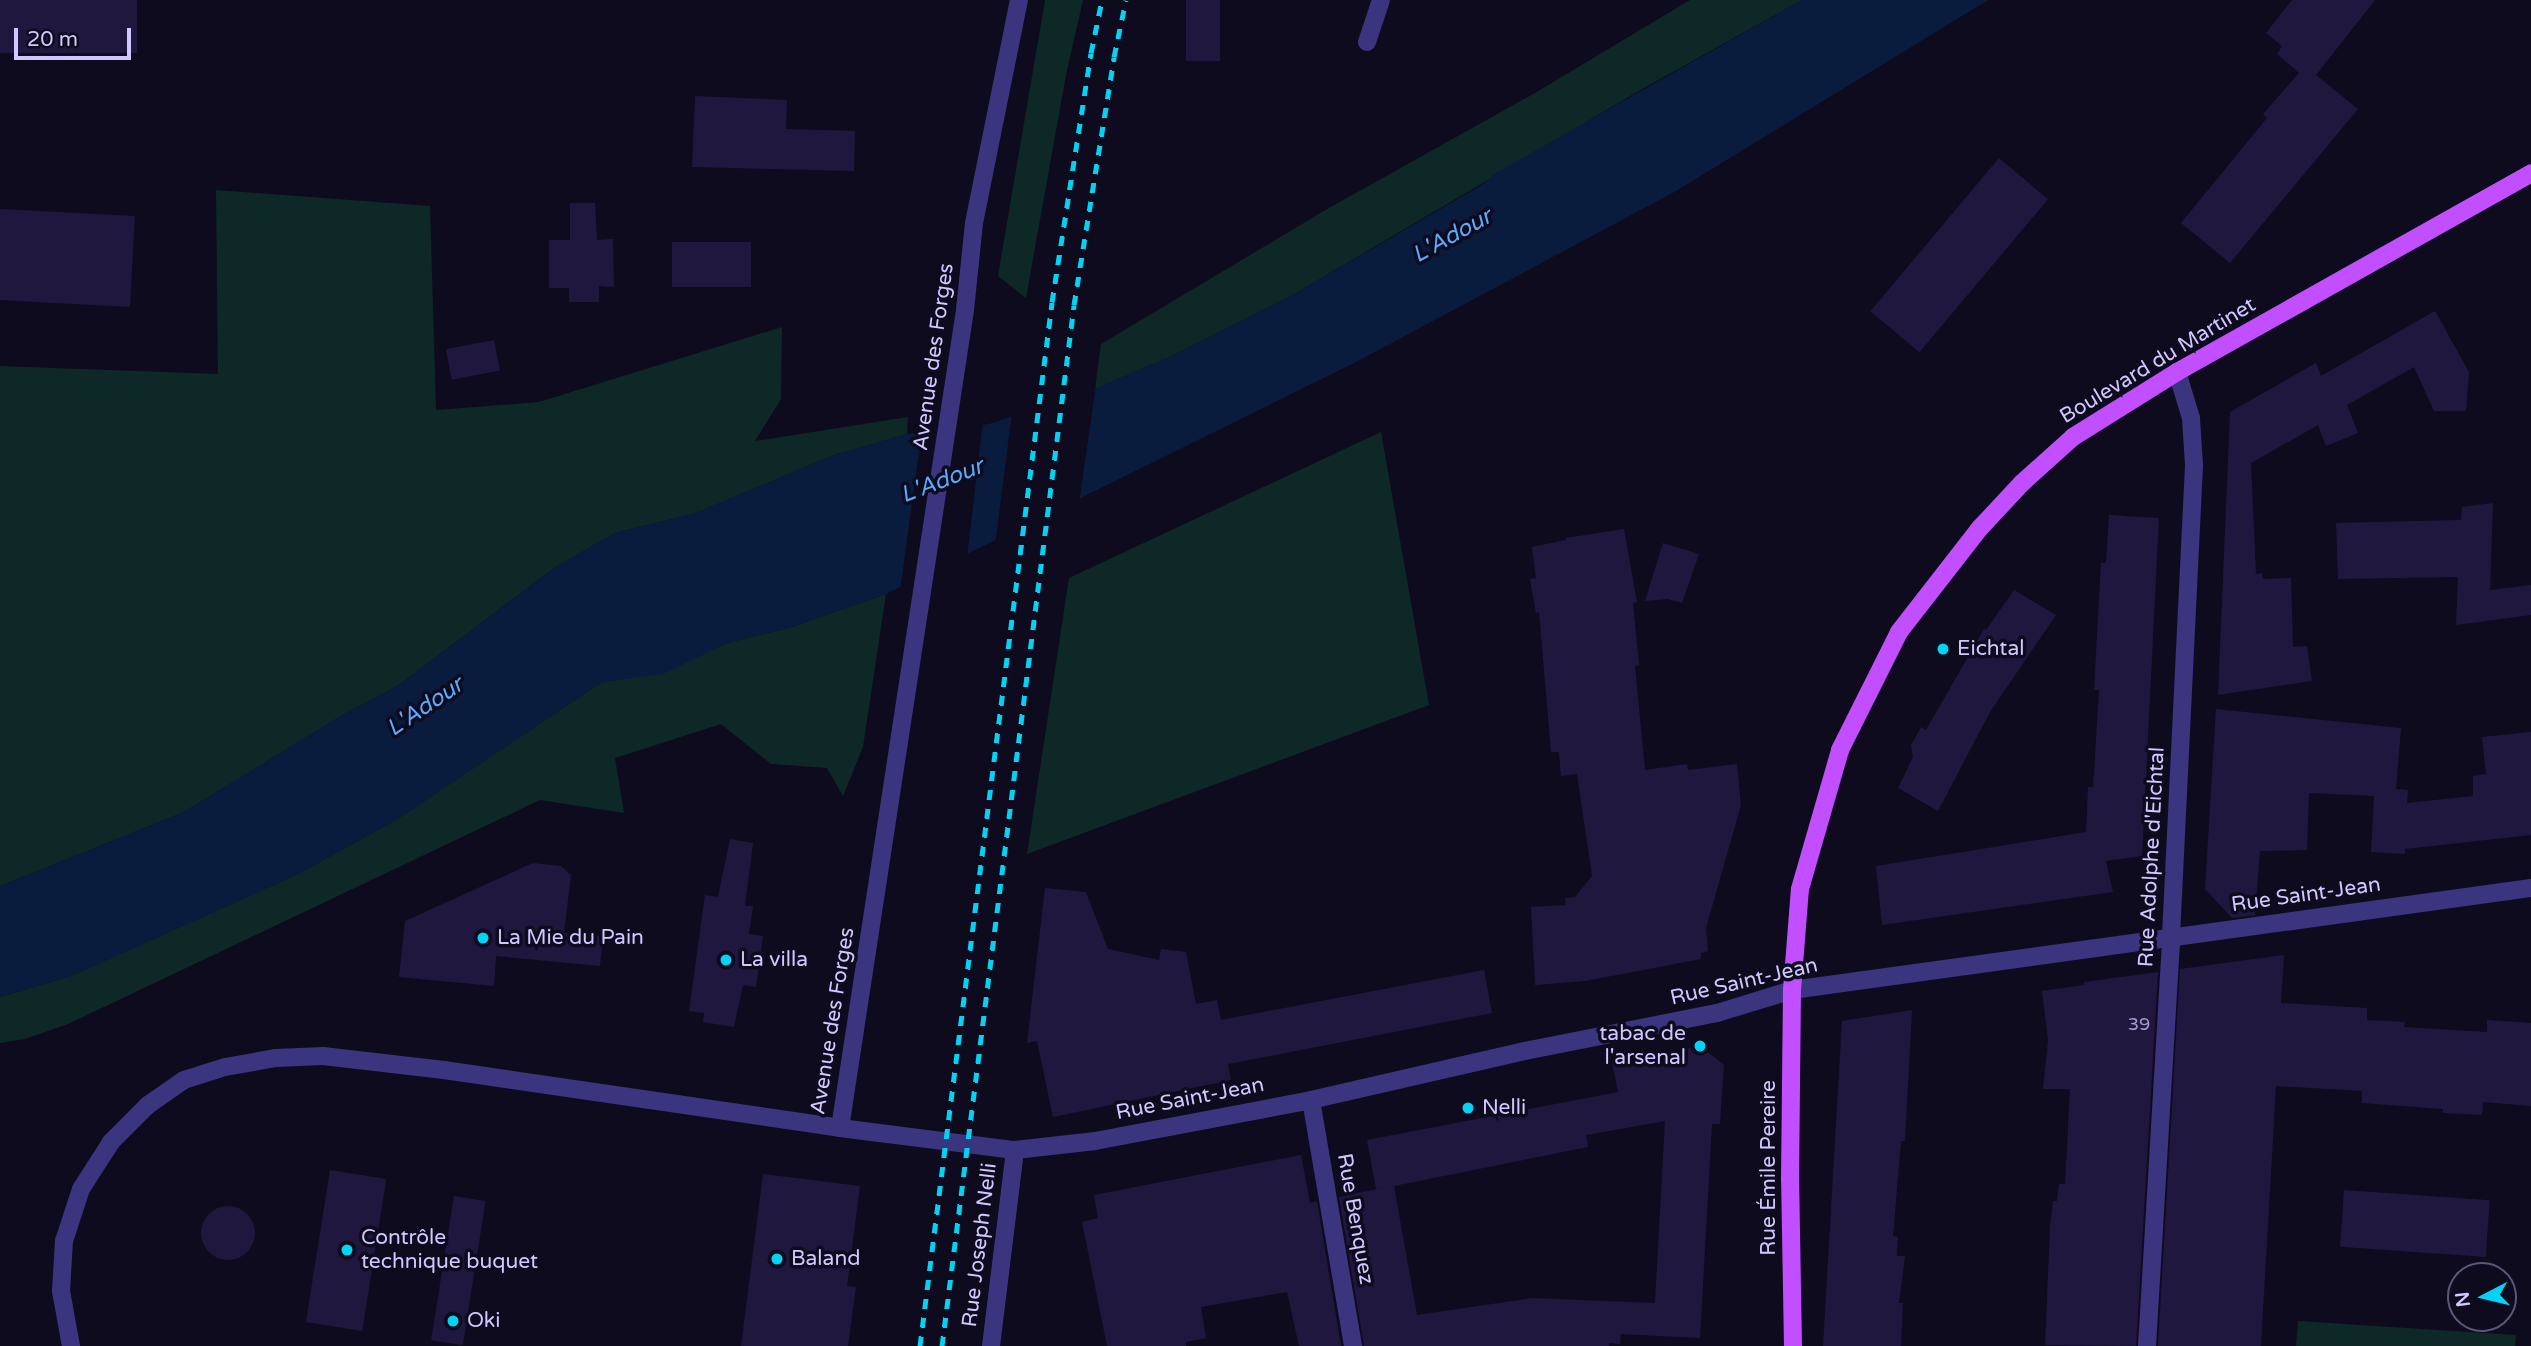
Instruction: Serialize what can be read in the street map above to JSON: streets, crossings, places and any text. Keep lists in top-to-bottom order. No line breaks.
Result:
{"streets":{"main road":["Boulevard du Martinet","Rue Émile Pereire"],"street":["Avenue des Forges","Rue Adolphe d'Eichtal","Rue Saint-Jean","Rue Benquez","Rue Joseph Nelli"]},"crossings":[["Avenue des Forges","Rue Saint-Jean"],["Boulevard du Martinet","Rue Adolphe d'Eichtal"],["Boulevard du Martinet","Rue Saint-Jean"],["Boulevard du Martinet","Rue Émile Pereire"],["Rue Adolphe d'Eichtal","Rue Saint-Jean"],["Rue Saint-Jean","Rue Émile Pereire"],["Rue Saint-Jean","Rue Benquez"],["Rue Saint-Jean","Rue Joseph Nelli"]],"water":["L'Adour"],"places":["Eichtal","La Mie du Pain","La villa","tabac de l'arsenal","Nelli","Contrôle technique buquet","Baland","Oki"],"house_numbers":["39"],"scale_bar":"20 m","north":"left"}
